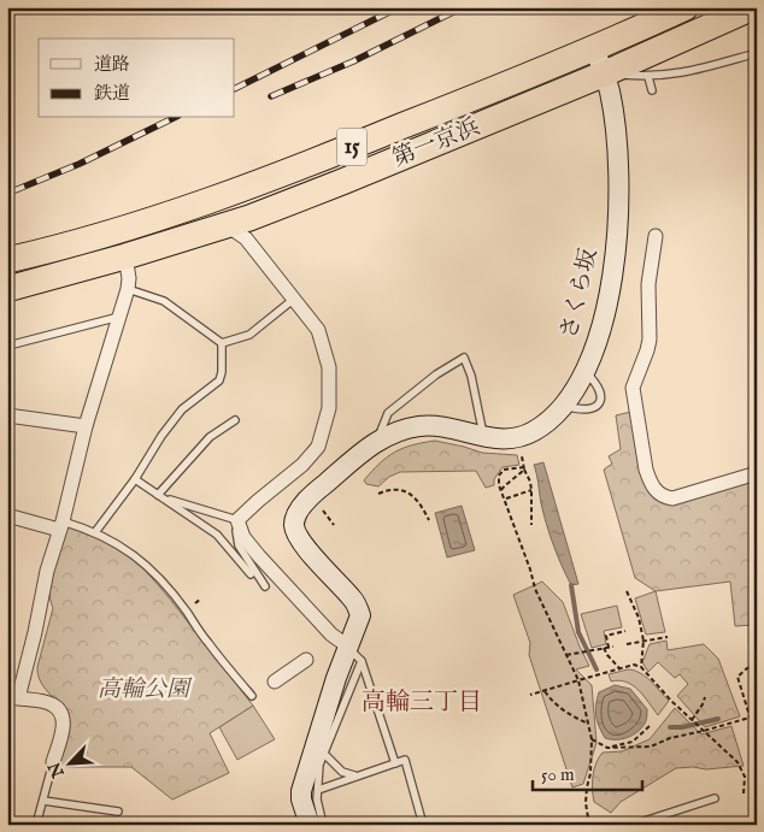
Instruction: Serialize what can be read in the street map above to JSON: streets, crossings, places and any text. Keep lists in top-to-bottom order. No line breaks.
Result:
{"streets":{"highway":["第一京浜","15"],"street":["さくら坂"]},"crossings":[["第一京浜","さくら坂"]],"districts":["高輪三丁目"],"parks":["高輪公園"],"legend":["道路","鉄道"],"scale_bar":"50 m","north":"bottom left"}
